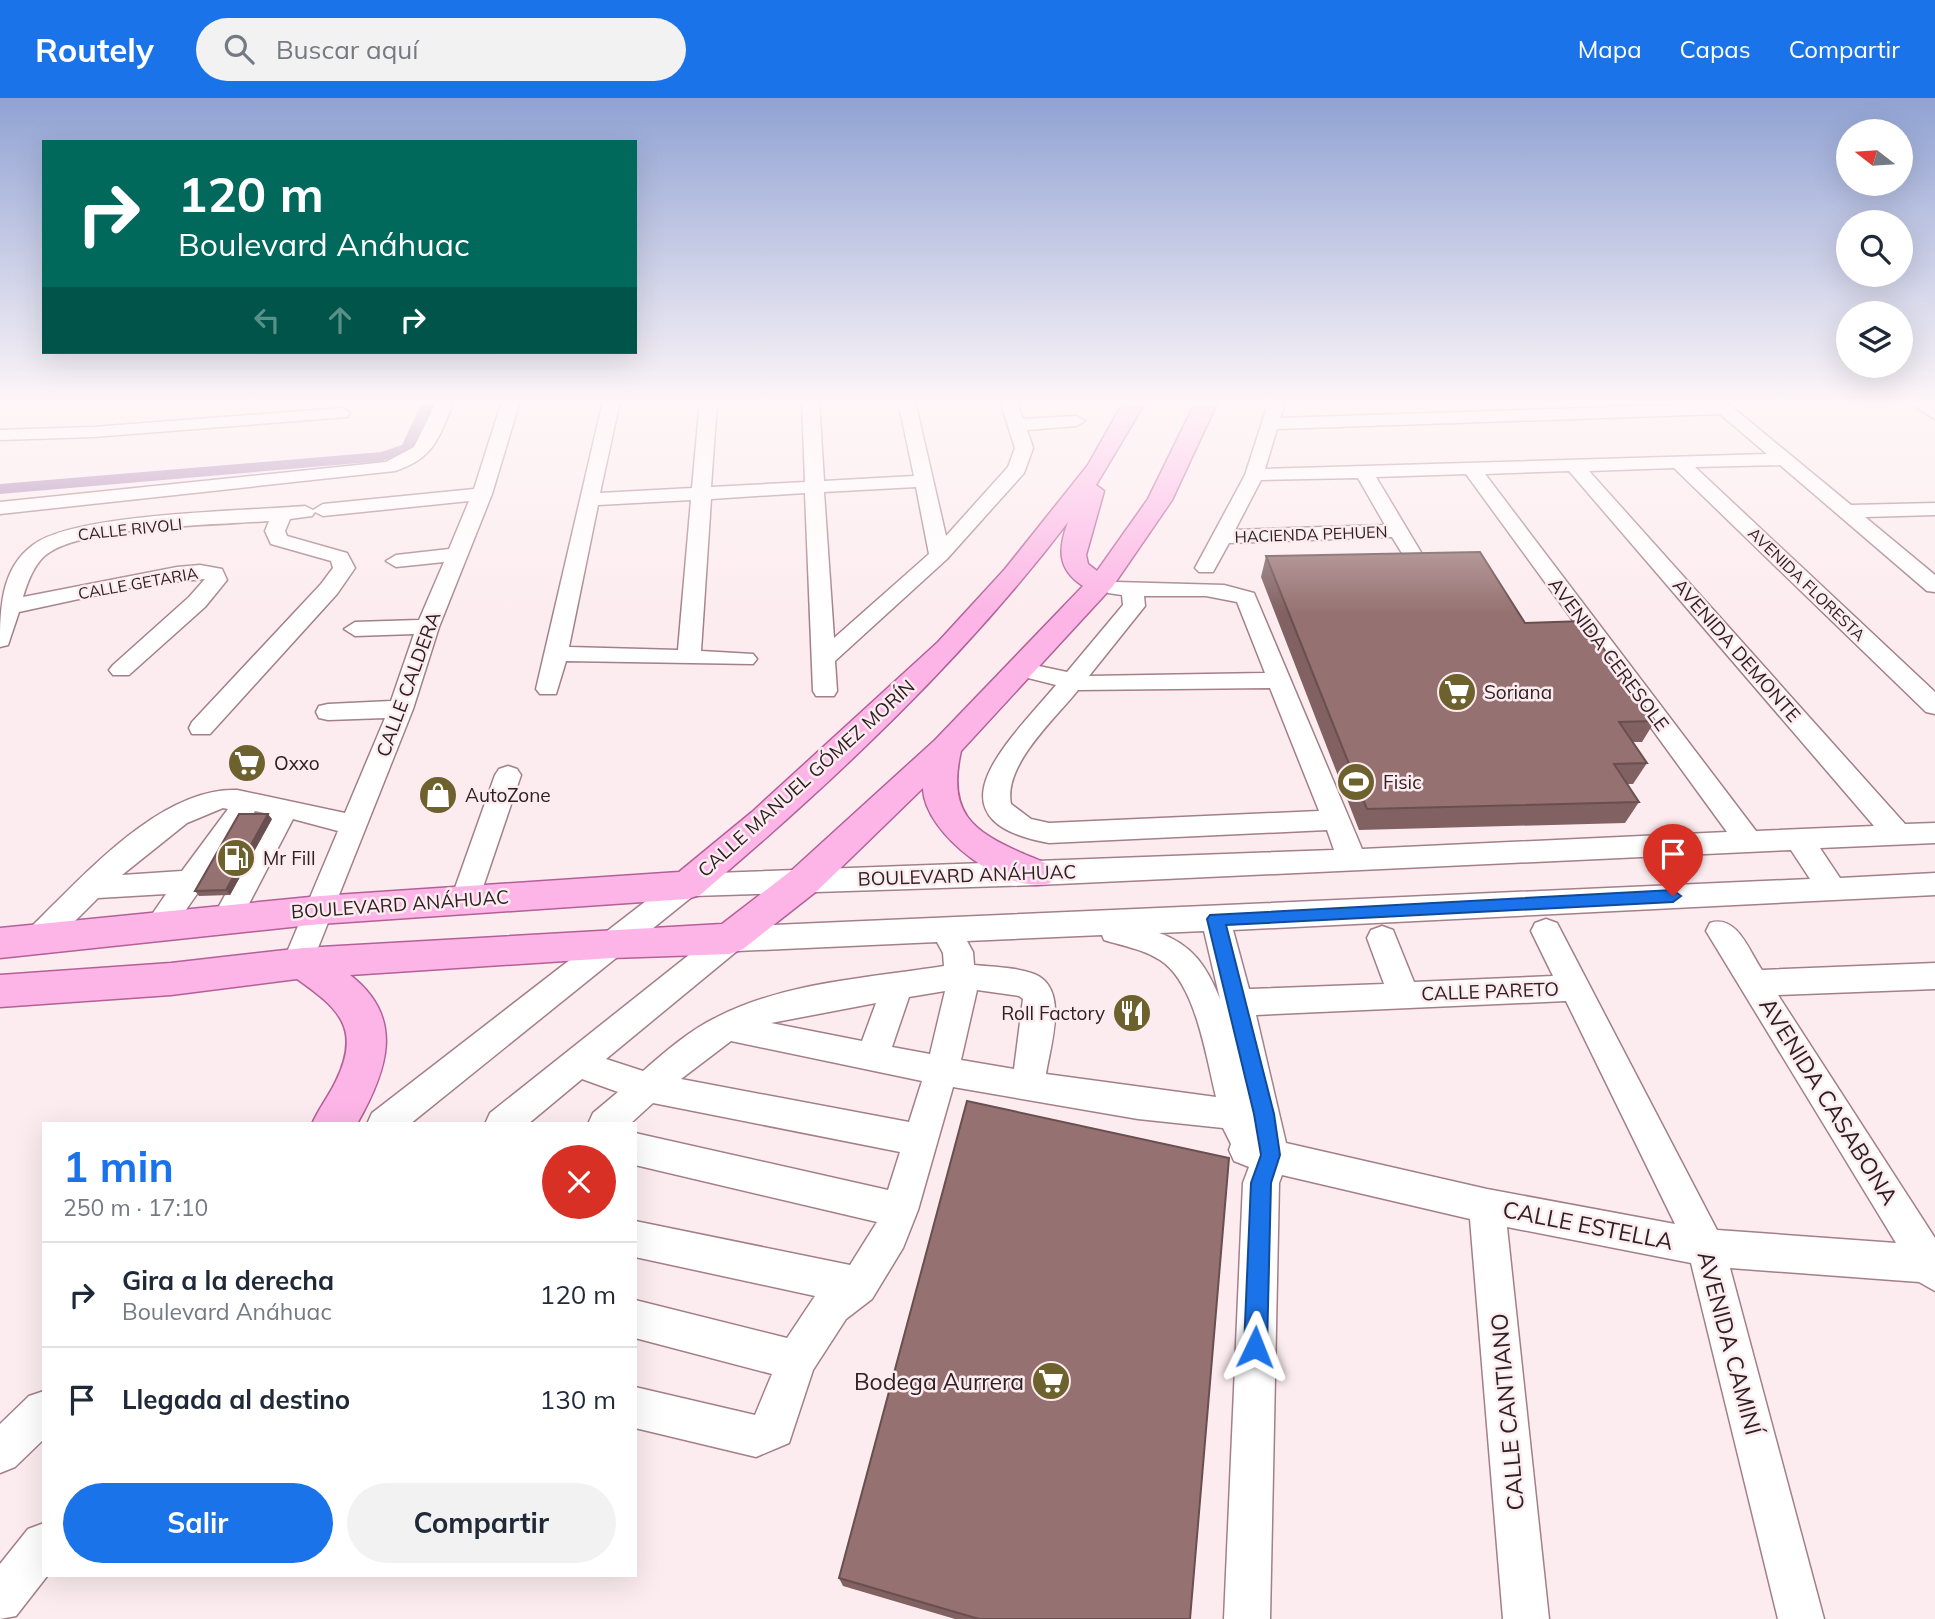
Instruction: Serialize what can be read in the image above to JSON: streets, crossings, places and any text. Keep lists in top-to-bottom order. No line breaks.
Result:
{"streets":{"main road":["CALLE MANUEL GÓMEZ MORÍN","BOULEVARD ANÁHUAC"],"street":["CALLE RIVOLI","HACIENDA PEHUEN","CALLE GETARIA","AVENIDA FLORESTA","AVENIDA DEMONTE","AVENIDA CERESOLE","CALLE CALDERA","CALLE PARETO","AVENIDA CASABONA","CALLE ESTELLA","AVENIDA CAMINÍ","CALLE CANTIANO"]},"crossings":[["CALLE RIVOLI","CALLE GETARIA"],["CALLE RIVOLI","CALLE CALDERA"],["AVENIDA DEMONTE","BOULEVARD ANÁHUAC"],["AVENIDA CERESOLE","BOULEVARD ANÁHUAC"],["CALLE CALDERA","BOULEVARD ANÁHUAC"],["CALLE MANUEL GÓMEZ MORÍN","BOULEVARD ANÁHUAC"],["CALLE PARETO","AVENIDA CAMINÍ"],["AVENIDA CASABONA","CALLE ESTELLA"],["CALLE ESTELLA","AVENIDA CAMINÍ"],["CALLE ESTELLA","CALLE CANTIANO"]],"places":{"supermarket":["Soriana","Oxxo","Bodega Aurrera"],"sports":["Fisic"],"shop":["AutoZone"],"fuel station":["Mr Fill"],"restaurant":["Roll Factory"]},"north":"left","page":{"header":"Routely","search":"Buscar aquí","nav":["Mapa","Capas","Compartir"],"turn":["120 m","Boulevard Anáhuac"],"heading":["1 min","250 m · 17:10"],"list":[{"name":"Gira a la derecha","note":"Boulevard Anáhuac","value":"120 m"},{"name":"Llegada al destino","value":"130 m"}],"buttons":["Salir","Compartir"]}}
